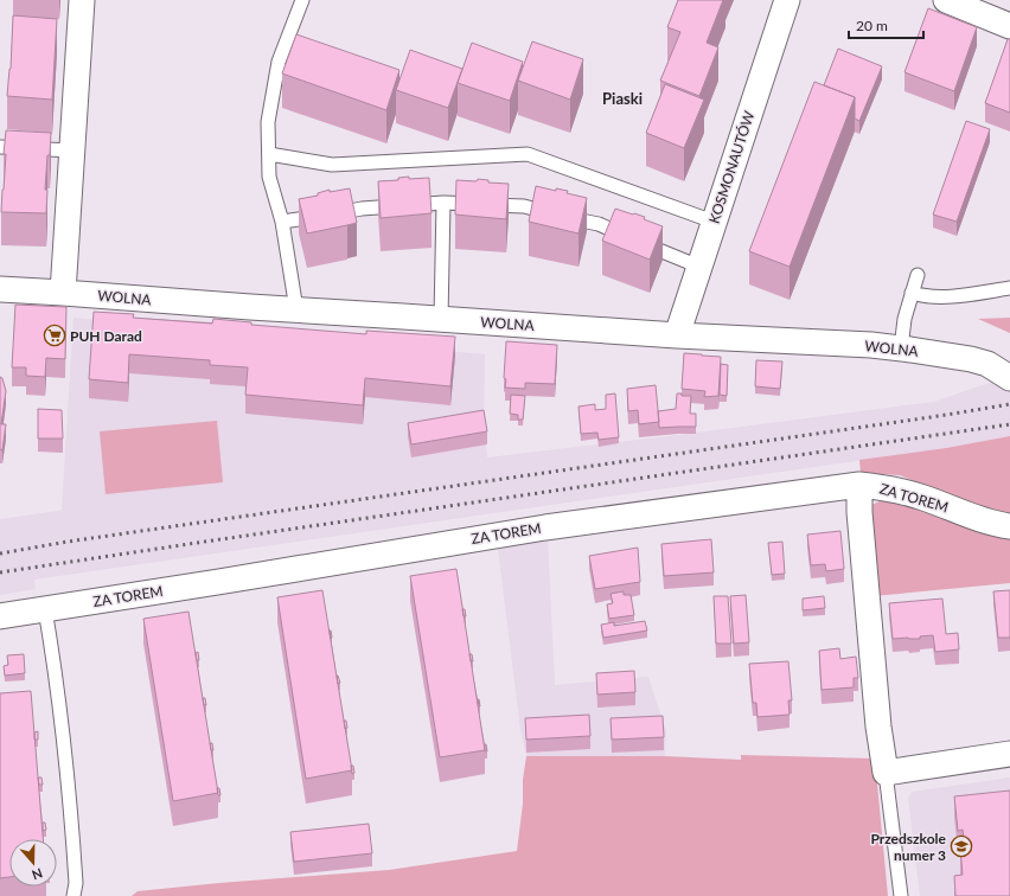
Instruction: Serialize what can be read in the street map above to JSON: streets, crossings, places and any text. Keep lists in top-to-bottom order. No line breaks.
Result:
{"streets":{"street":["KOSMONAUTÓW","WOLNA","ZA TOREM"]},"crossings":[["KOSMONAUTÓW","WOLNA"]],"districts":["Piaski"],"places":{"supermarket":["PUH Darad"],"school or university":["Przedszkole numer 3"]},"scale_bar":"20 m","north":"bottom"}
